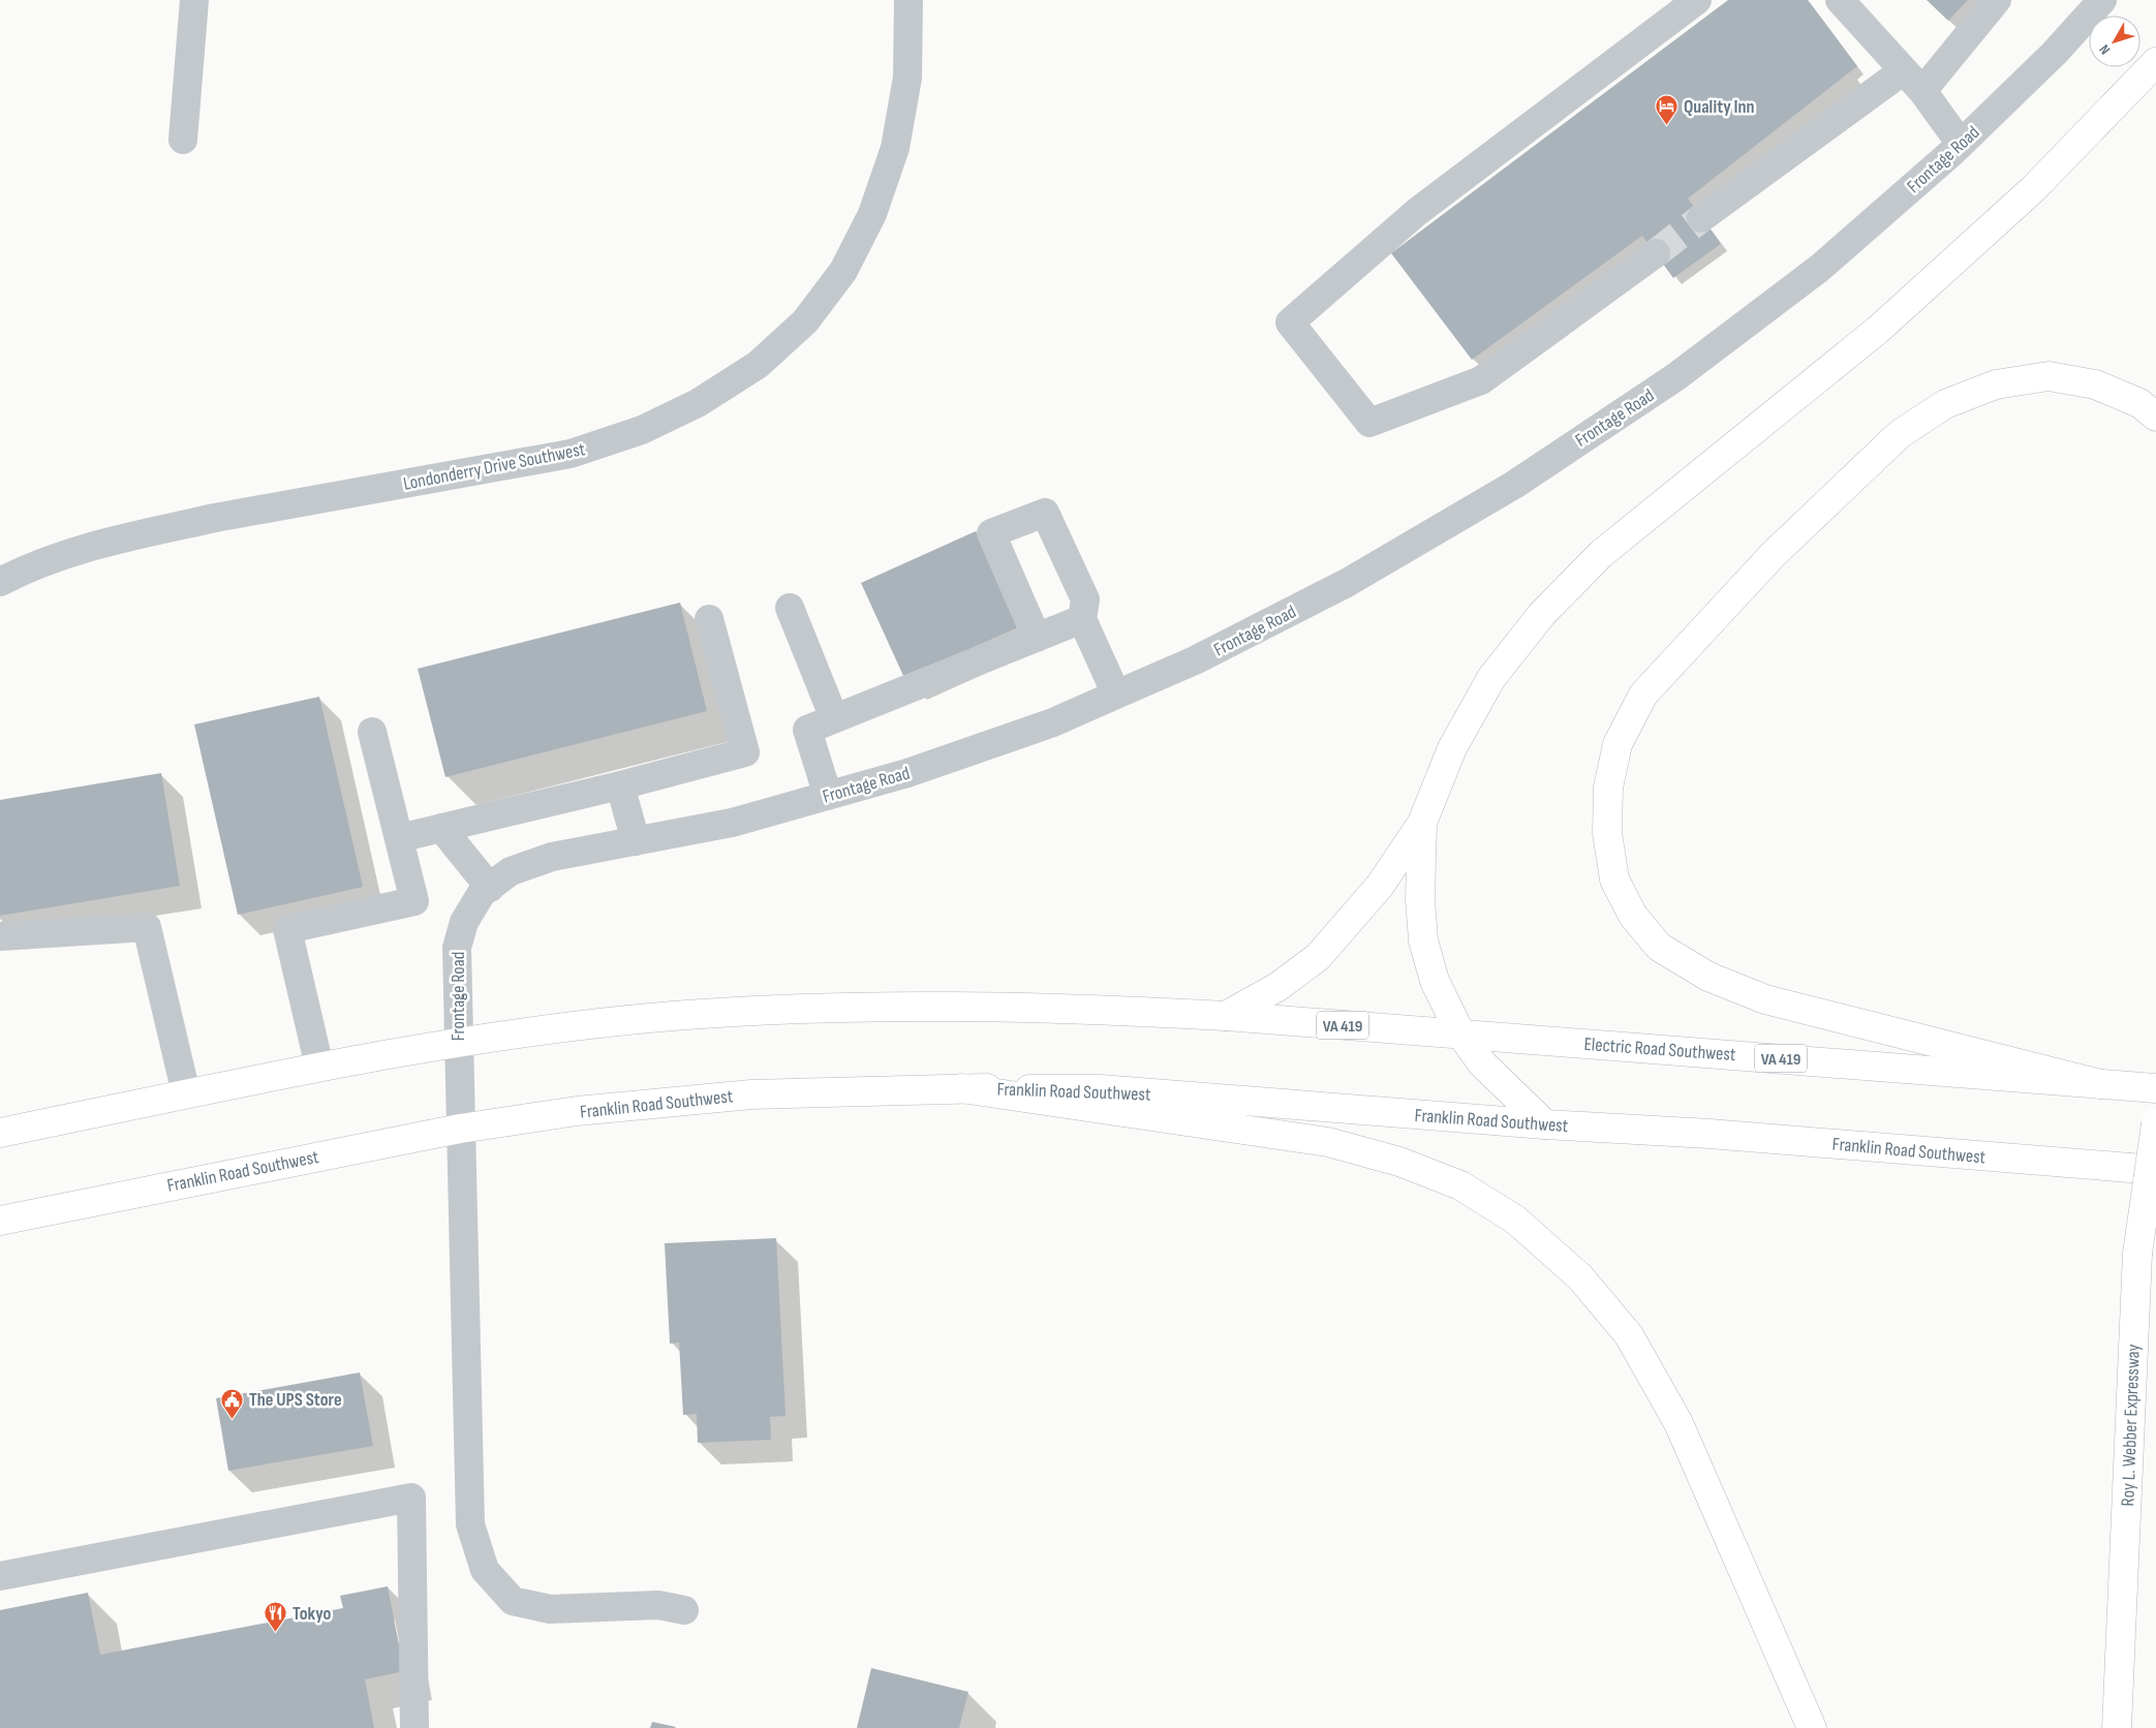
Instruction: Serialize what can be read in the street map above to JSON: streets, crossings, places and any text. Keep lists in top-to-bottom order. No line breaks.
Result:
{"streets":{"main road":["VA 419","Electric Road Southwest","Franklin Road Southwest","Roy L. Webber Expressway"],"street":["Frontage Road","Londonderry Drive Southwest"]},"crossings":[["Frontage Road","Franklin Road Southwest"]],"places":{"hotel":["Quality Inn"],"public building":["The UPS Store"],"restaurant":["Tokyo"]},"north":"bottom left"}
